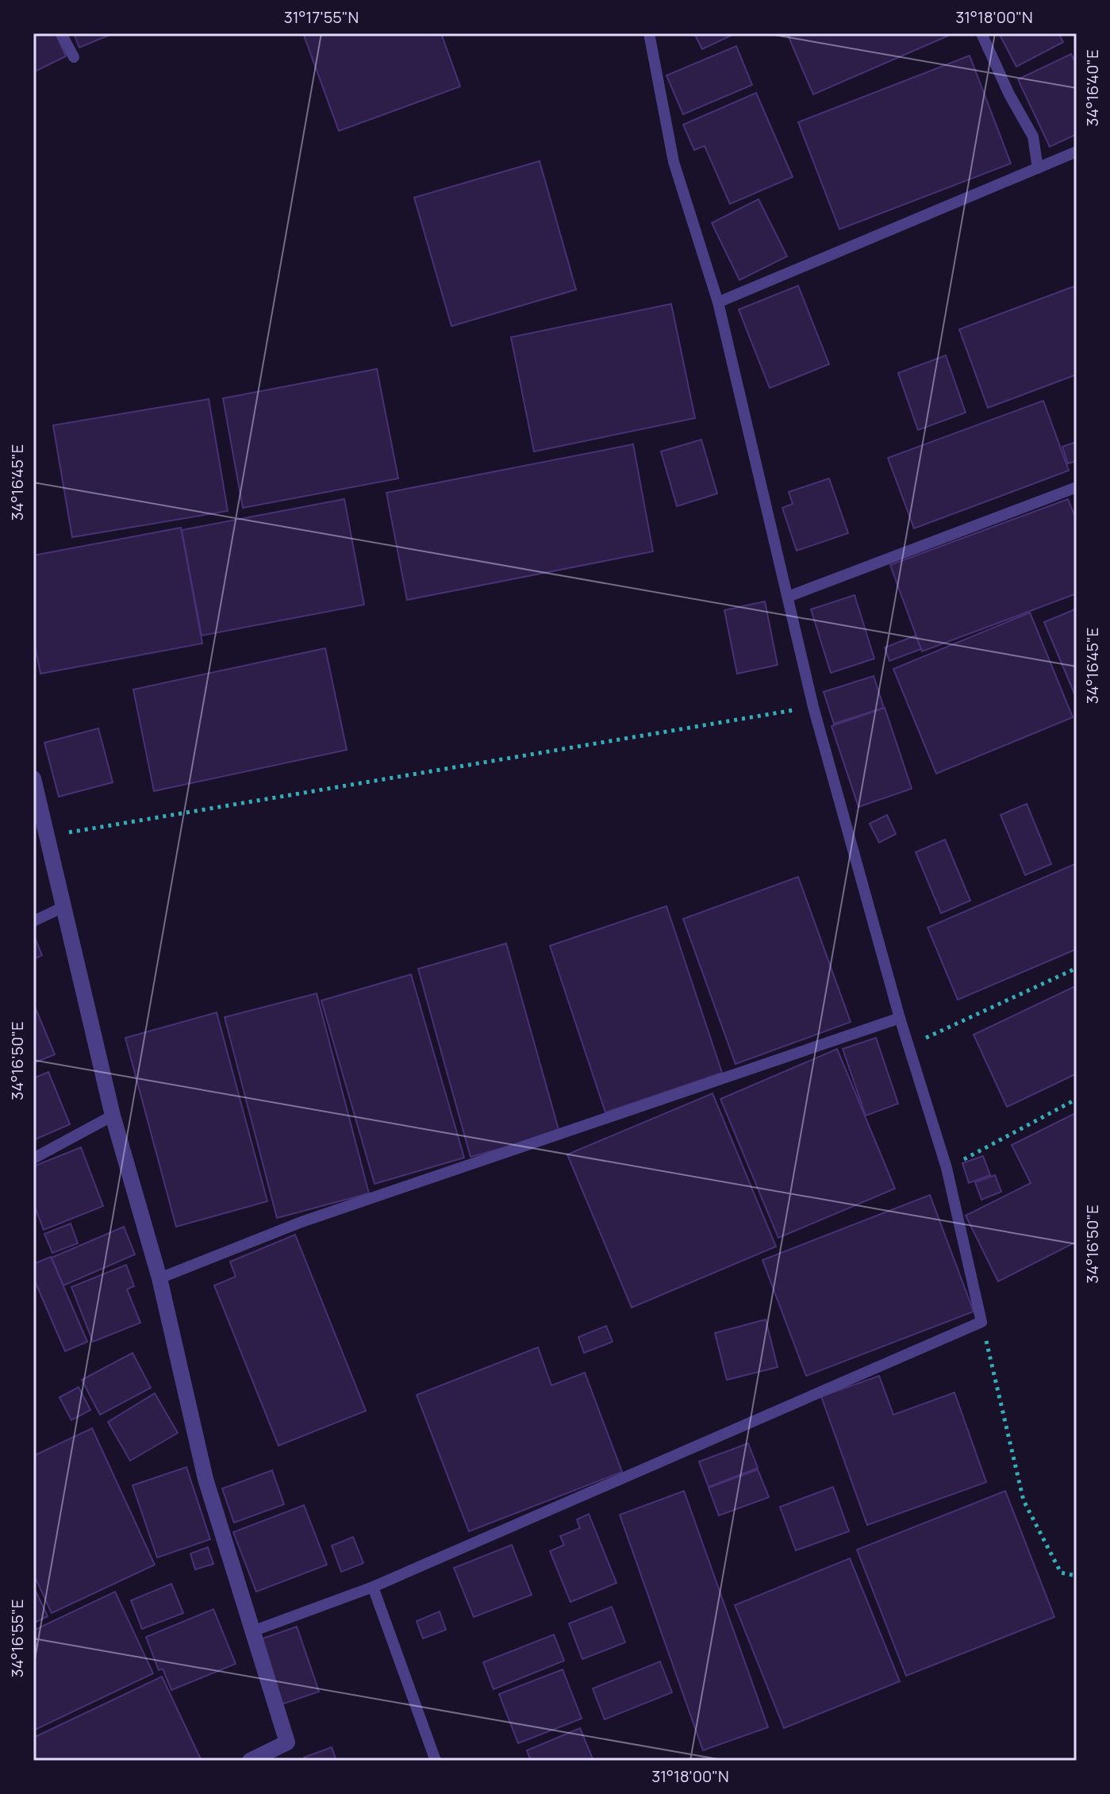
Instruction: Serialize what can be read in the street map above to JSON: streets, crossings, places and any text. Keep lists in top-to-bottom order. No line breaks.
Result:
{"coordinates":["31°17'55\"N","31°18'00\"N","34°16'40\"E","34°16'45\"E","34°16'50\"E","34°16'55\"E"]}
